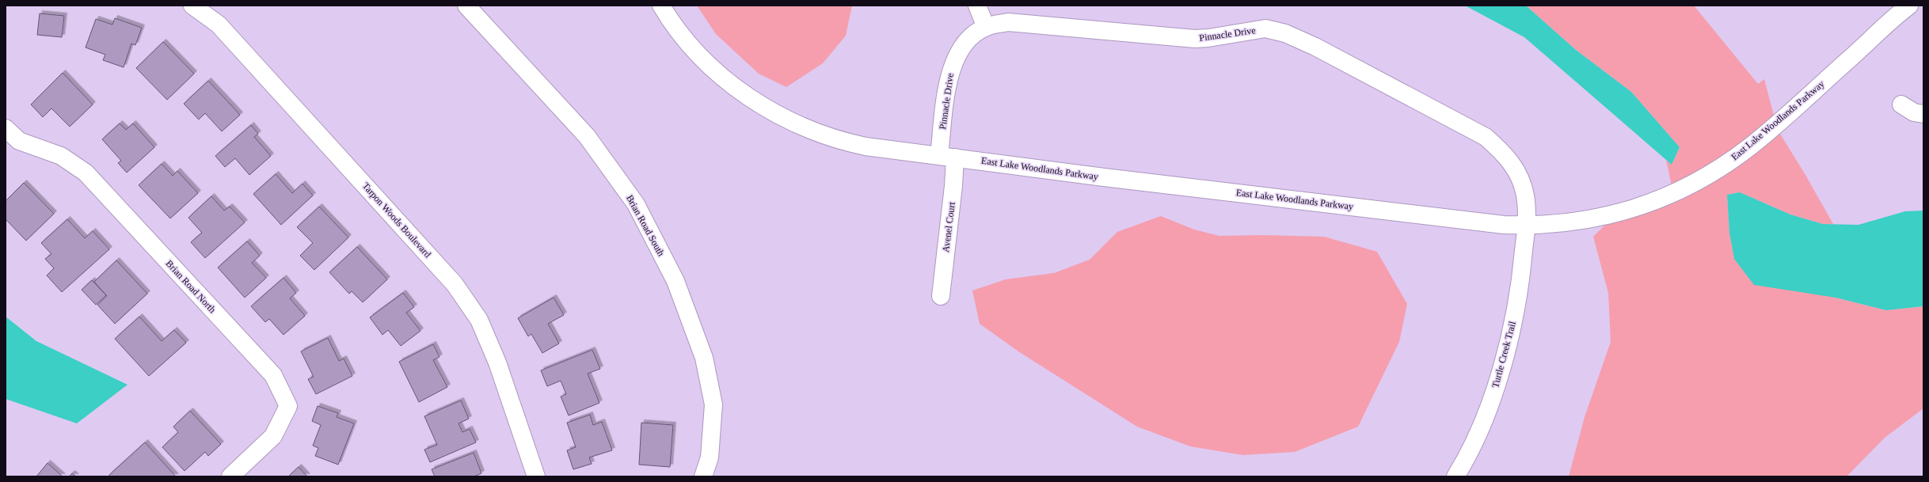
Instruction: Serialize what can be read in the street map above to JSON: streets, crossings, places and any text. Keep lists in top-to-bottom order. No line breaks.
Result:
{"streets":{"street":["Pinnacle Drive","East Lake Woodlands Parkway","Tarpon Woods Boulevard","Brian Road South","Avenel Court","Brian Road North","Turtle Creek Trail"]},"crossings":[["Pinnacle Drive","East Lake Woodlands Parkway"],["Pinnacle Drive","Avenel Court"],["Pinnacle Drive","Turtle Creek Trail"],["East Lake Woodlands Parkway","Avenel Court"],["East Lake Woodlands Parkway","Turtle Creek Trail"]]}
